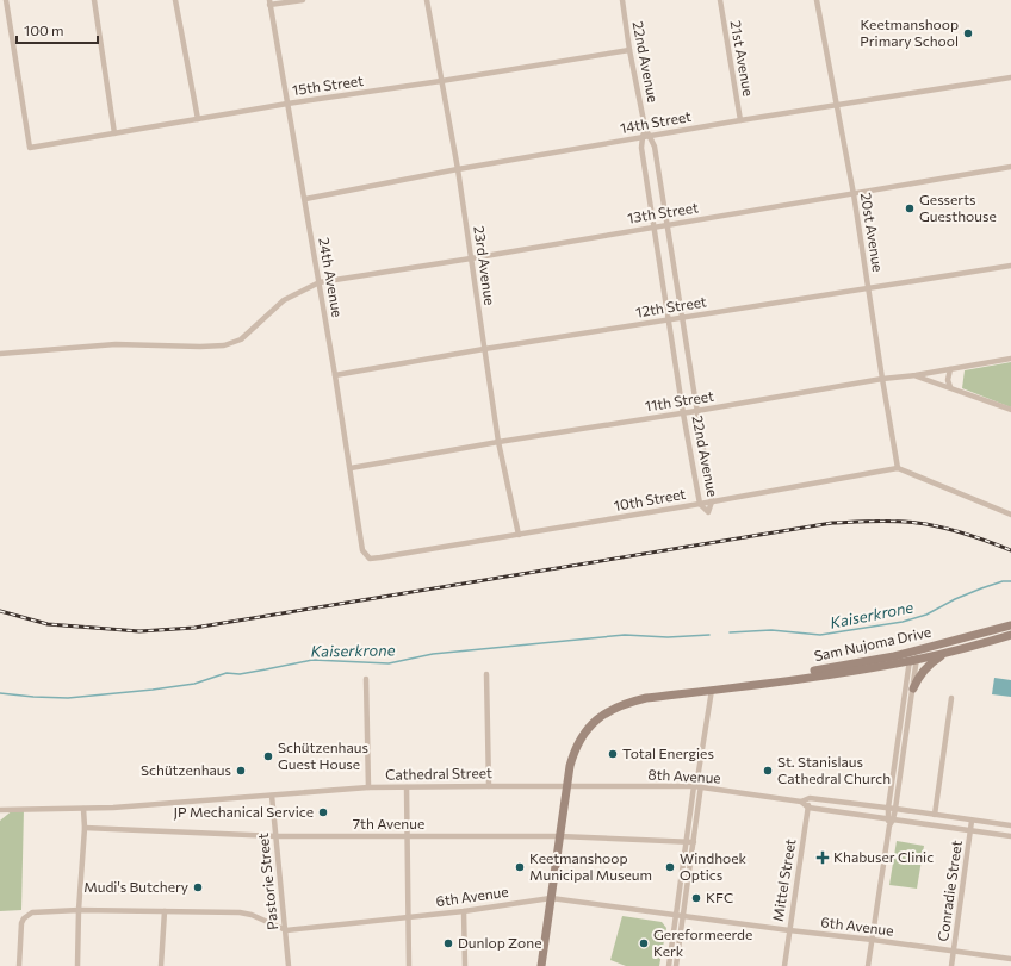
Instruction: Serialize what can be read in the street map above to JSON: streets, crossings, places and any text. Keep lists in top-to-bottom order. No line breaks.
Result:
{"streets":{"main road":["Sam Nujoma Drive"],"street":["21st Avenue","22nd Avenue","15th Street","14th Street","13th Street","20st Avenue","23rd Avenue","24th Avenue","12th Street","11th Street","10th Street","Cathedral Street","8th Avenue","7th Avenue","Mittel Street","Pastorie Street","Conradie Street","6th Avenue"]},"crossings":[["21st Avenue","14th Street"],["22nd Avenue","15th Street"],["22nd Avenue","14th Street"],["22nd Avenue","13th Street"],["22nd Avenue","12th Street"],["22nd Avenue","11th Street"],["22nd Avenue","10th Street"],["15th Street","23rd Avenue"],["15th Street","24th Avenue"],["14th Street","20st Avenue"],["14th Street","23rd Avenue"],["14th Street","24th Avenue"],["13th Street","20st Avenue"],["13th Street","23rd Avenue"],["13th Street","24th Avenue"],["20st Avenue","12th Street"],["20st Avenue","11th Street"],["20st Avenue","10th Street"],["23rd Avenue","12th Street"],["23rd Avenue","11th Street"],["23rd Avenue","10th Street"],["24th Avenue","12th Street"],["24th Avenue","11th Street"],["24th Avenue","10th Street"],["Sam Nujoma Drive","Cathedral Street"],["Sam Nujoma Drive","8th Avenue"],["Sam Nujoma Drive","7th Avenue"],["Sam Nujoma Drive","6th Avenue"],["Cathedral Street","8th Avenue"],["Cathedral Street","Pastorie Street"],["7th Avenue","Pastorie Street"],["Mittel Street","6th Avenue"],["Pastorie Street","6th Avenue"],["Conradie Street","6th Avenue"]],"water":["Kaiserkrone"],"places":{"other":["Keetmanshoop Primary School","Gesserts Guesthouse","Total Energies","Schützenhaus Guest House","Schützenhaus","St. Stanislaus Cathedral Church","JP Mechanical Service","Keetmanshoop Municipal Museum","Windhoek Optics","Mudi's Butchery","KFC","Dunlop Zone","Gereformeerde Kerk"],"health":["Khabuser Clinic"]},"scale_bar":"100 m"}
